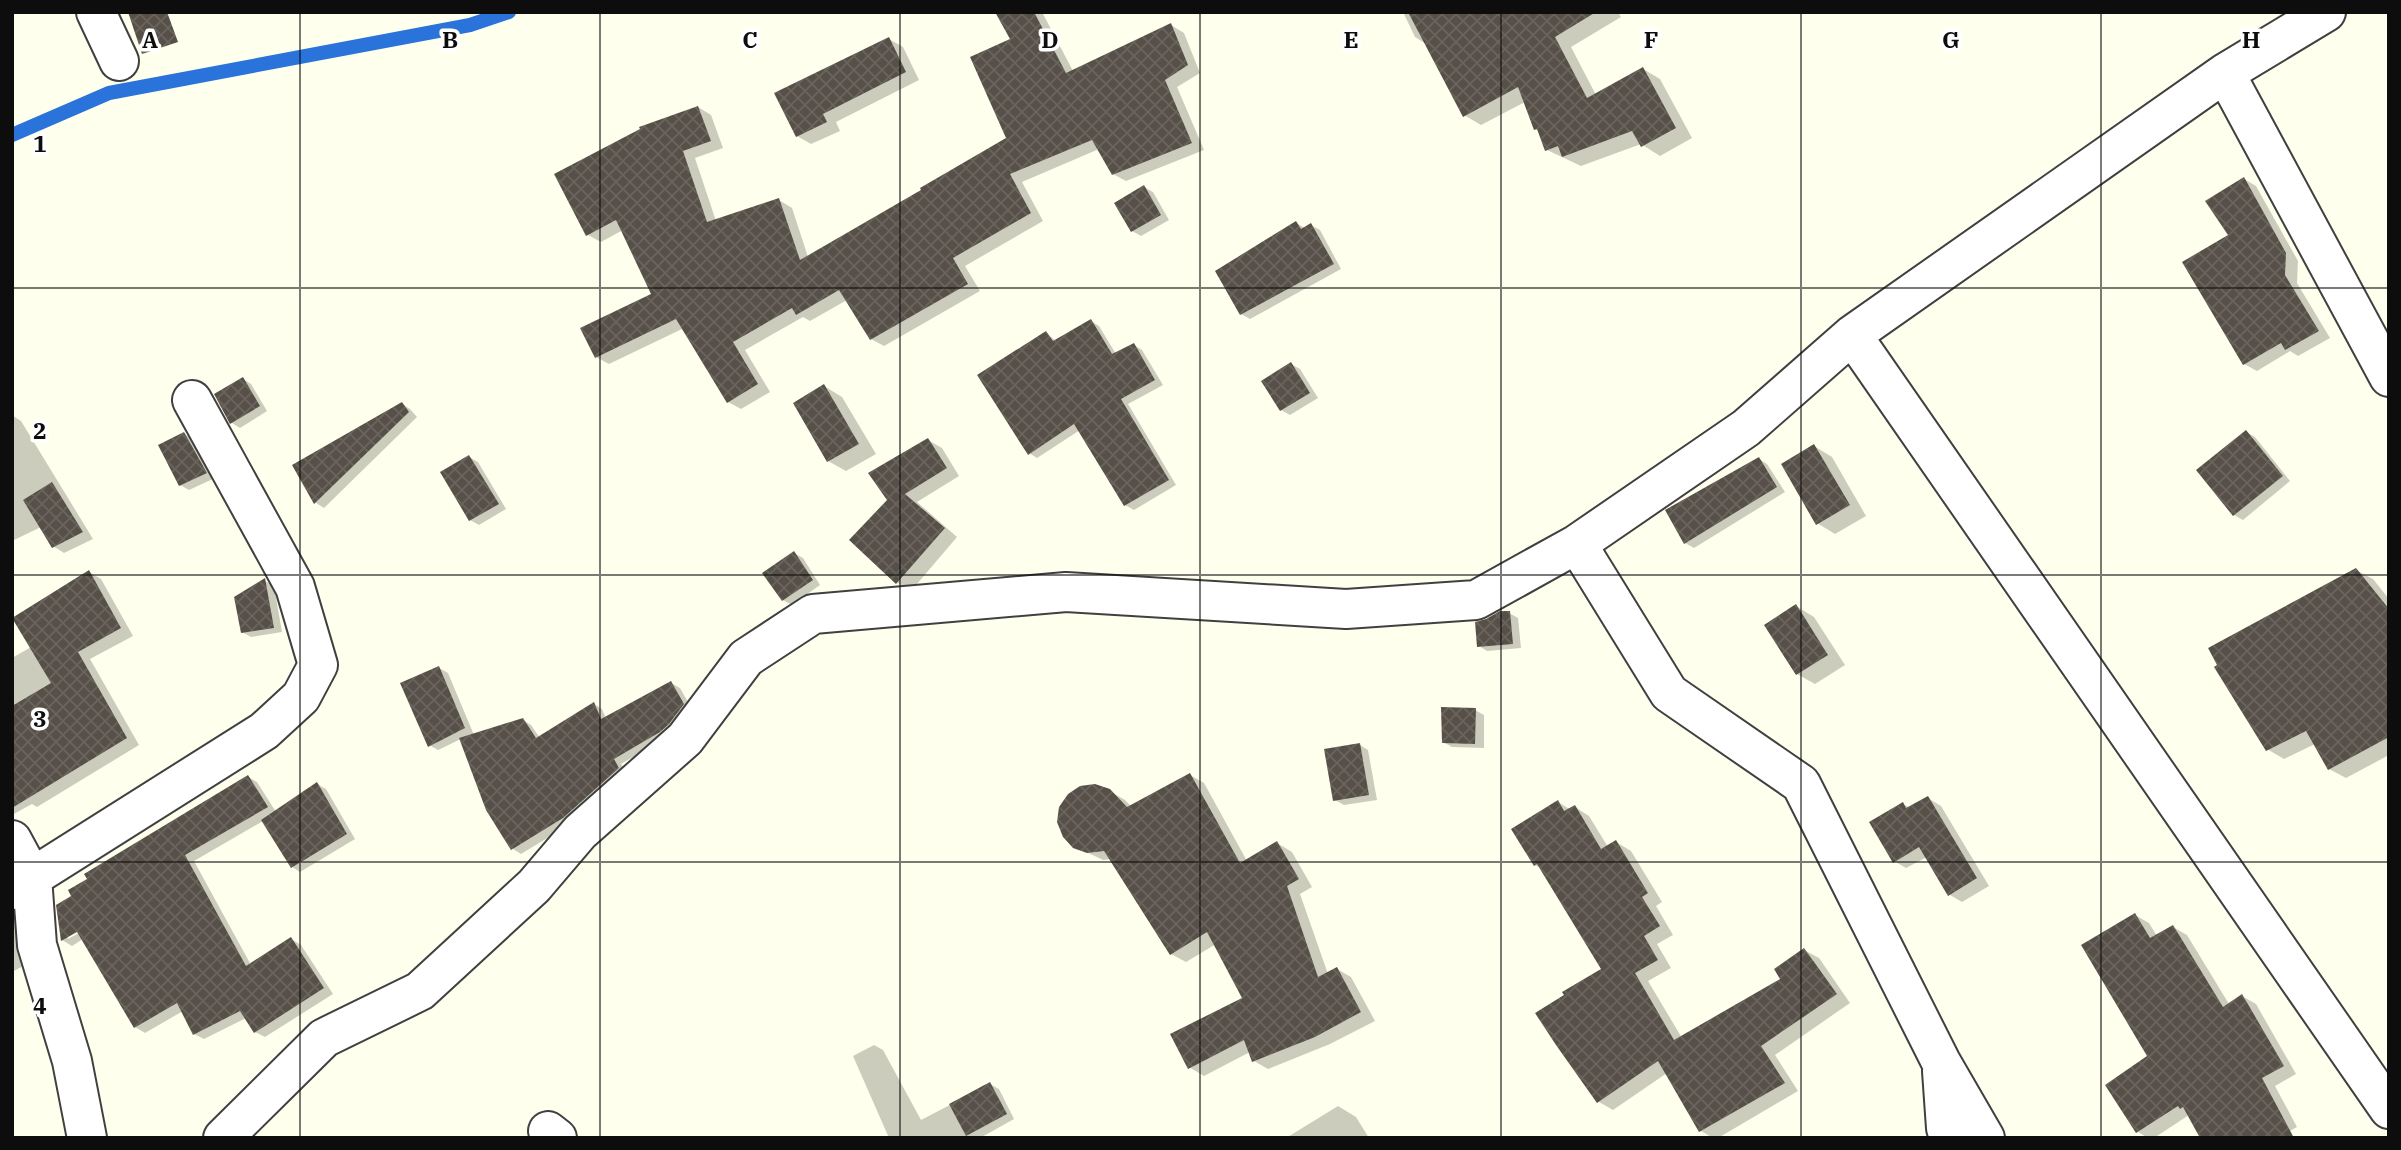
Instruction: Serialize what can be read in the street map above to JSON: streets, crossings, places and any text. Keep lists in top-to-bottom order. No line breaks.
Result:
{"grid":{"columns":["A","B","C","D","E","F","G","H"],"rows":["1","2","3","4"]}}
